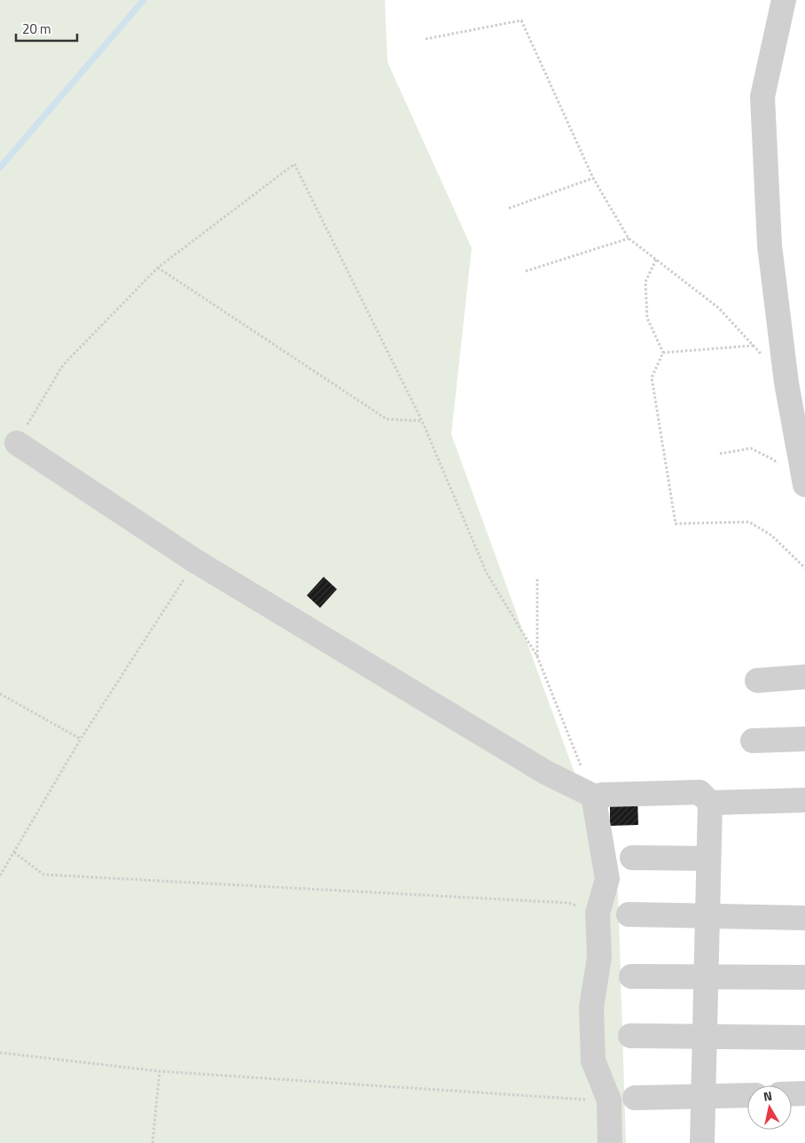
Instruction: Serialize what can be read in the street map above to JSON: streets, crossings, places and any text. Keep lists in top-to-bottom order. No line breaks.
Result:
{"scale_bar":"20 m","north":"top"}
